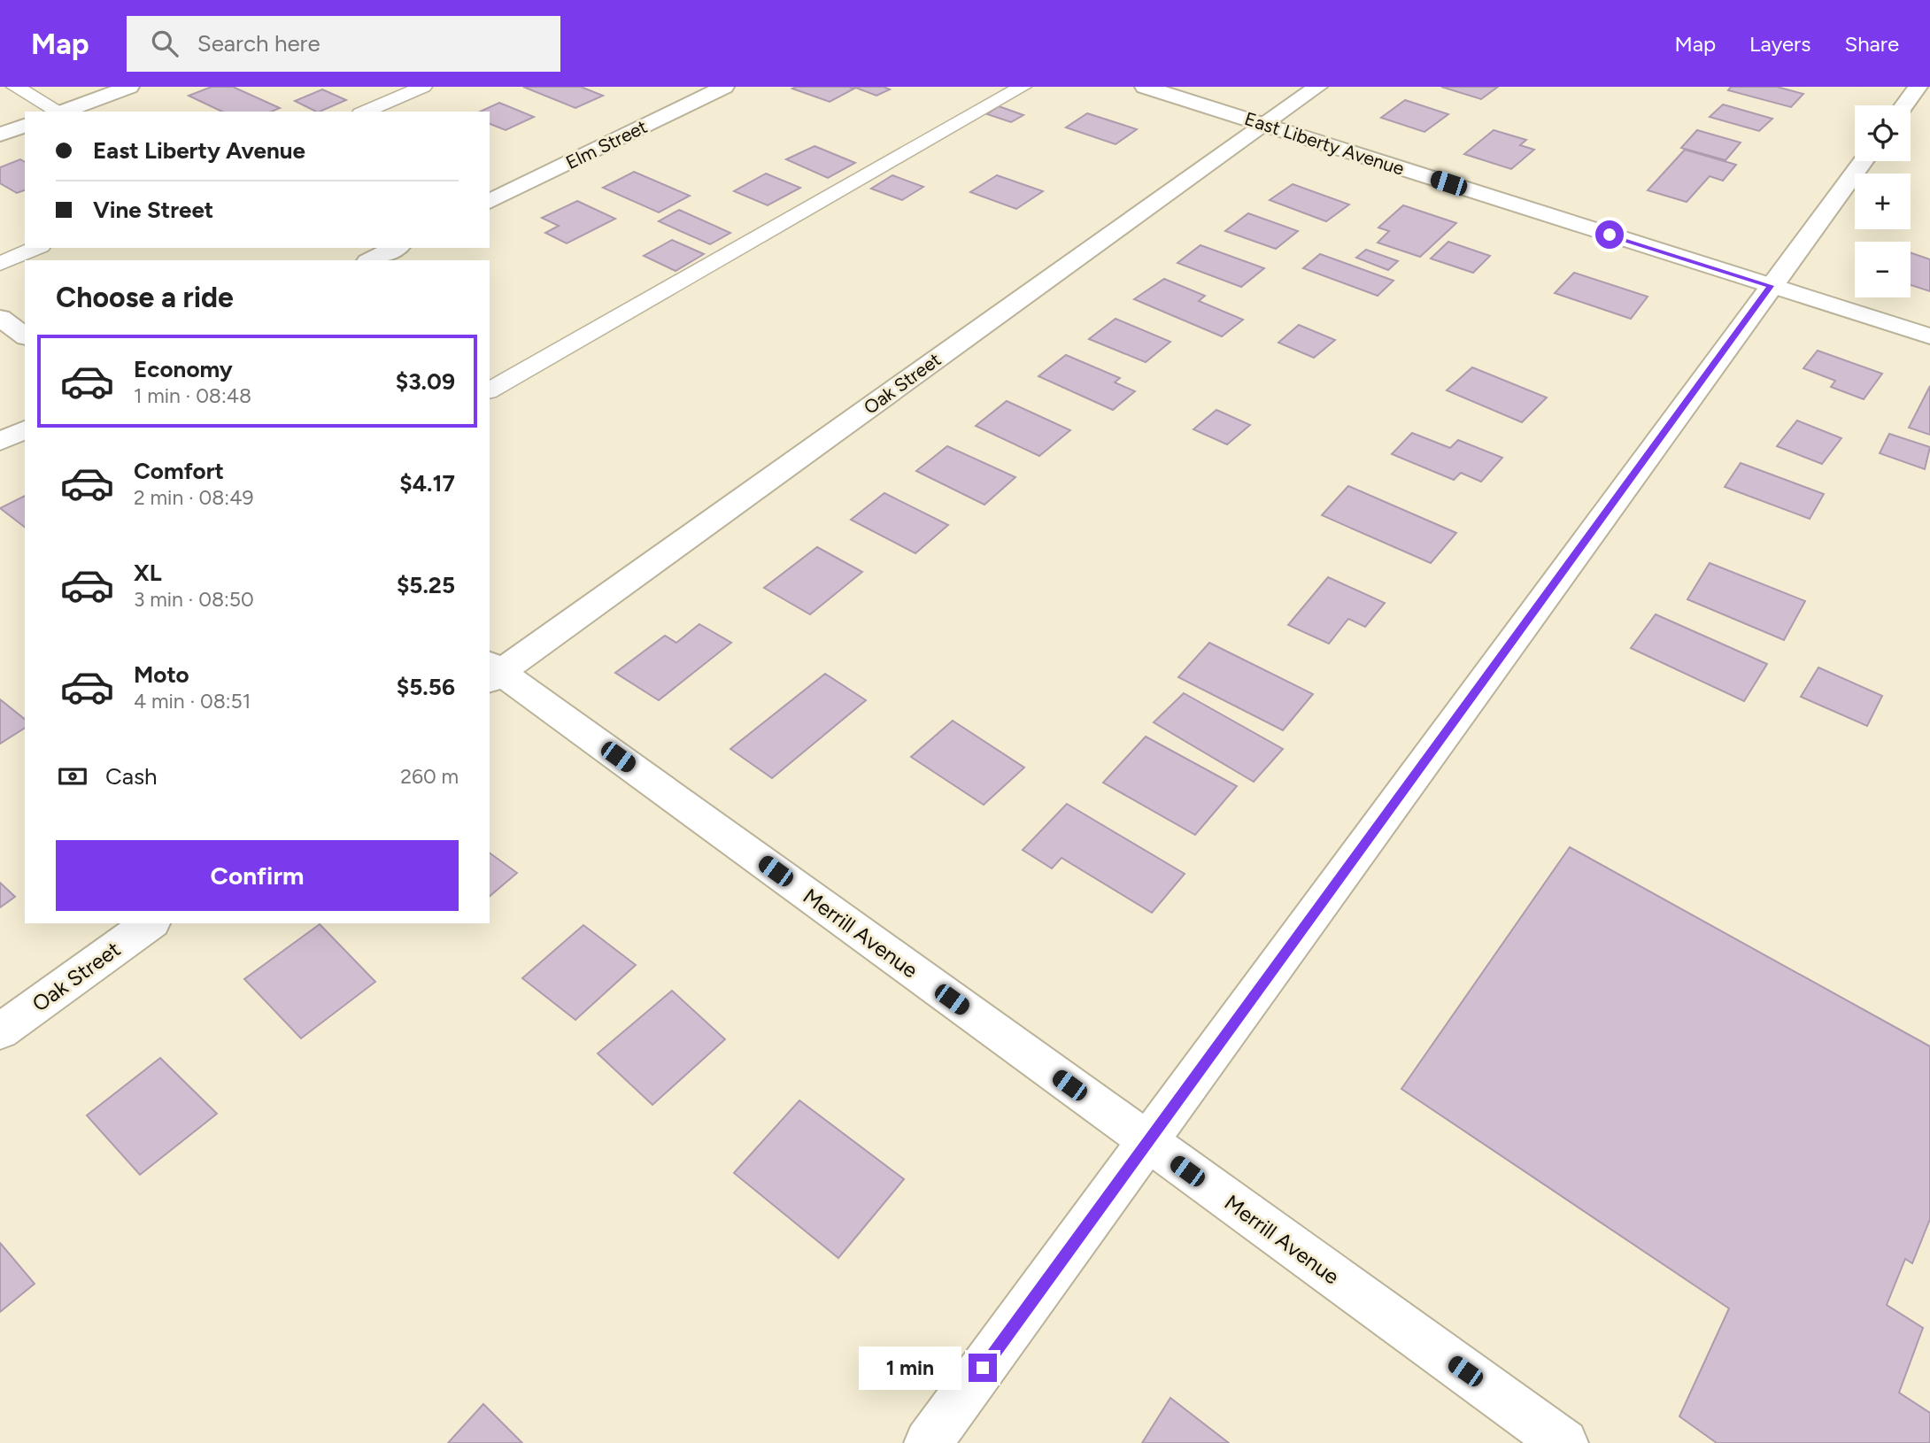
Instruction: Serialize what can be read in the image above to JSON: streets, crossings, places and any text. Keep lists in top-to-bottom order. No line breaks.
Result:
{"streets":{"street":["East Liberty Avenue","Elm Street","Oak Street","Merrill Avenue"]},"crossings":[["East Liberty Avenue","Oak Street"],["Oak Street","Merrill Avenue"]],"page":{"header":"Map","search":"Search here","nav":["Map","Layers","Share"],"map_buttons":["+","−"],"banner":["East Liberty Avenue","Vine Street"],"heading":"Choose a ride","list":[{"name":"Economy","note":"1 min · 08:48","value":"$3.09"},{"name":"Comfort","note":"2 min · 08:49","value":"$4.17"},{"name":"XL","note":"3 min · 08:50","value":"$5.25"},{"name":"Moto","note":"4 min · 08:51","value":"$5.56"}],"pay":["Cash","260 m"],"buttons":"Confirm","bubble":"1 min"}}
